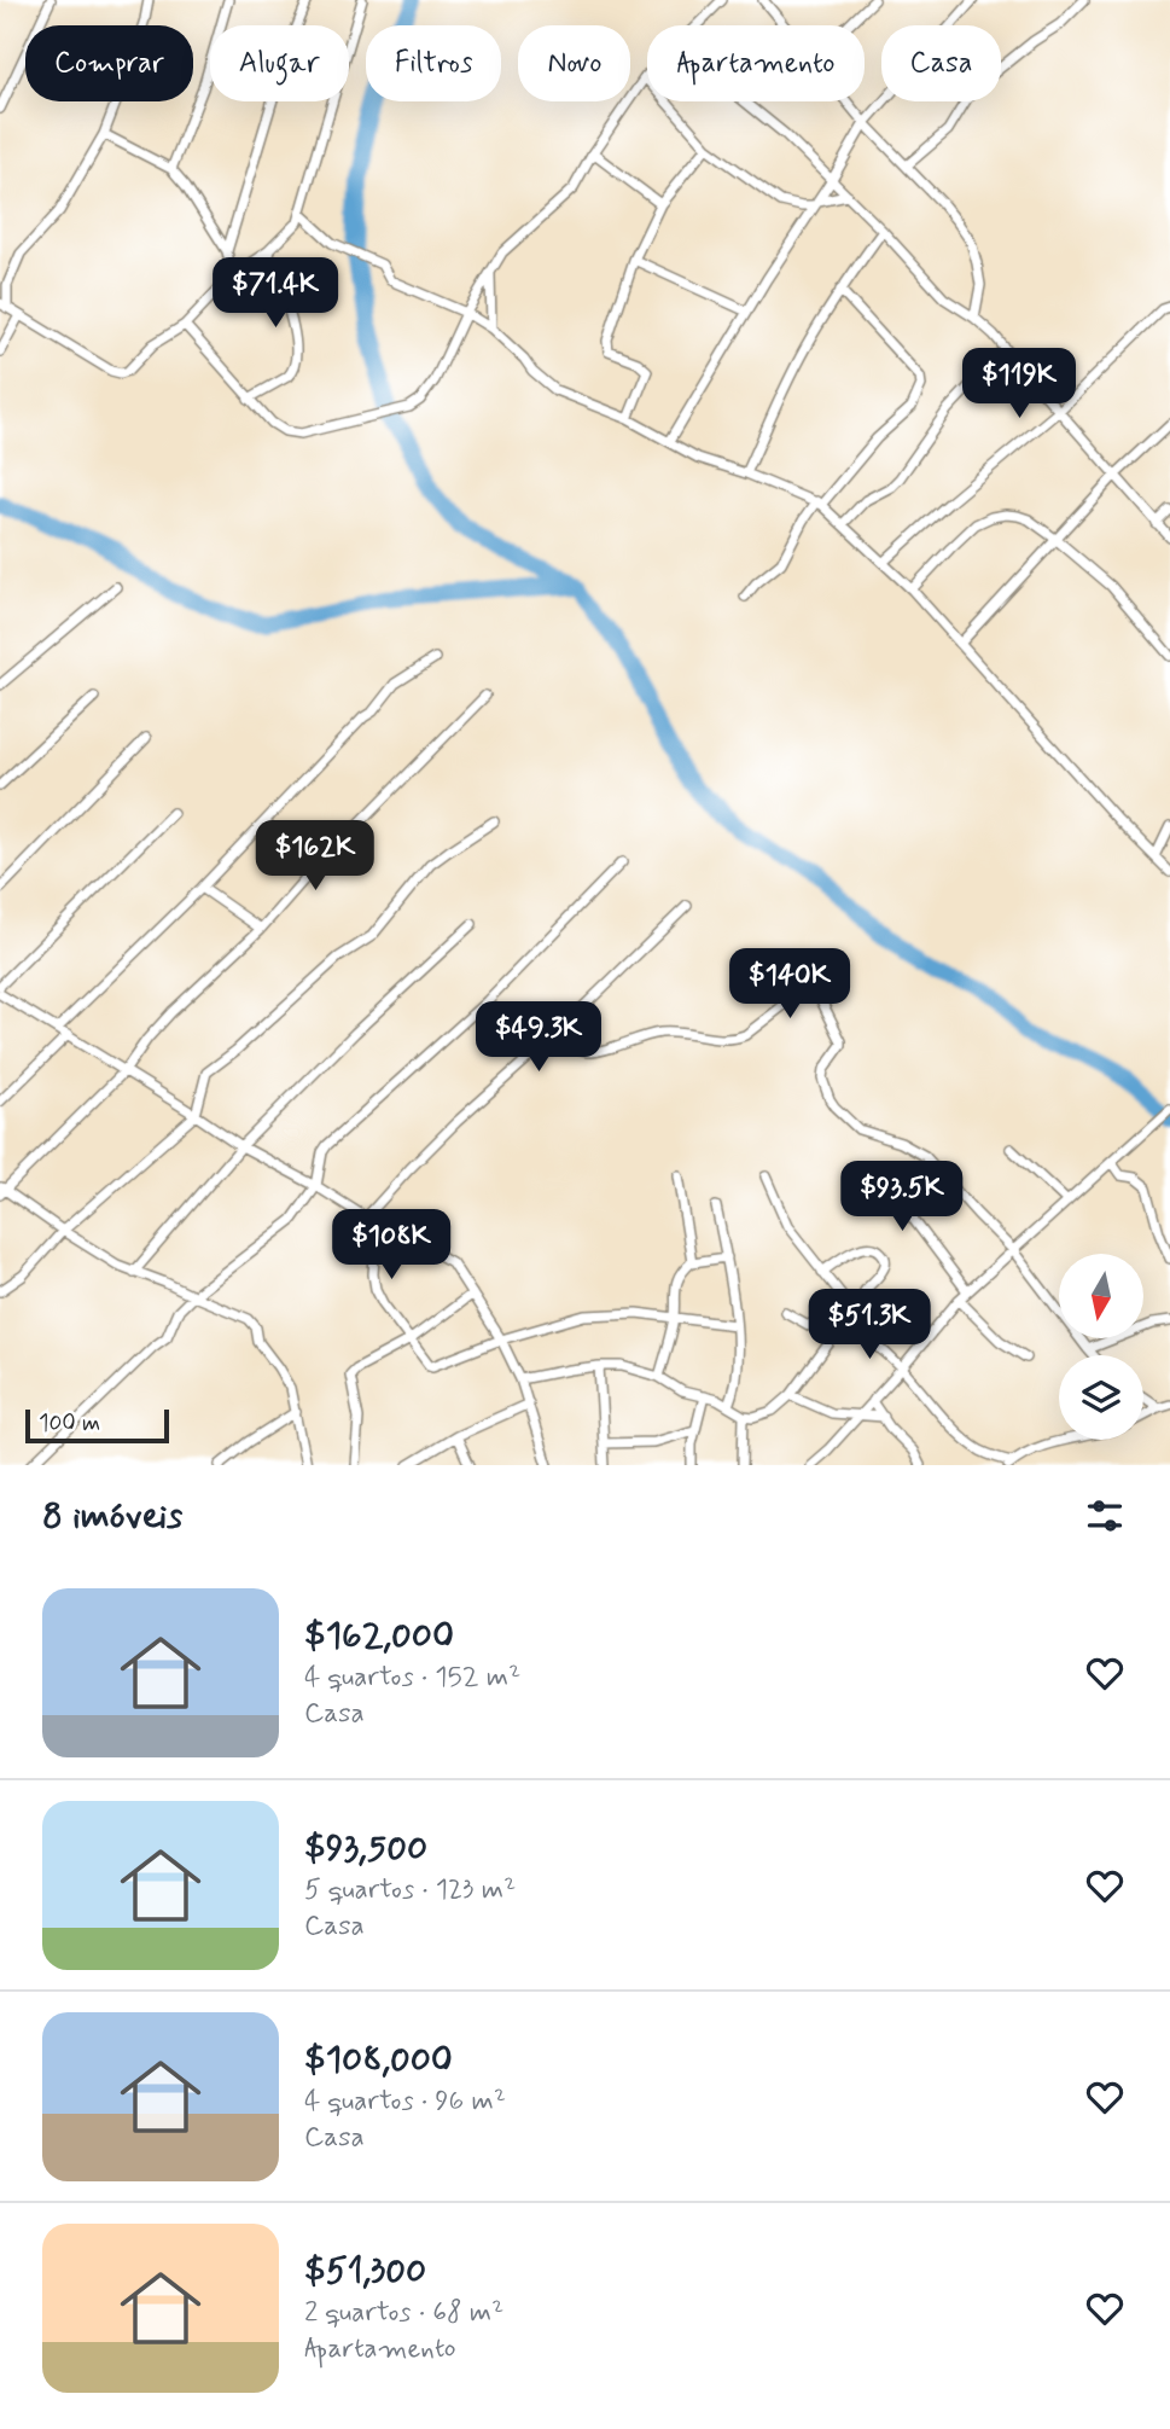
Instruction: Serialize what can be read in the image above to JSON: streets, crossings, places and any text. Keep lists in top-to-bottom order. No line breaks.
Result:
{"scale_bar":"100 m","north":"bottom","page":{"chip":["Comprar","Alugar","Filtros","Novo","Apartamento","Casa"],"price":["$71.4K","$119K","$162K","$140K","$49.3K","$93.5K","$108K","$51.3K"],"scale":"100 m","heading":"8 imóveis","list":[{"name":"$162,000","note":"4 quartos · 152 m² · Casa"},{"name":"$93,500","note":"5 quartos · 123 m² · Casa"},{"name":"$108,000","note":"4 quartos · 96 m² · Casa"},{"name":"$51,300","note":"2 quartos · 68 m² · Apartamento"}]}}
